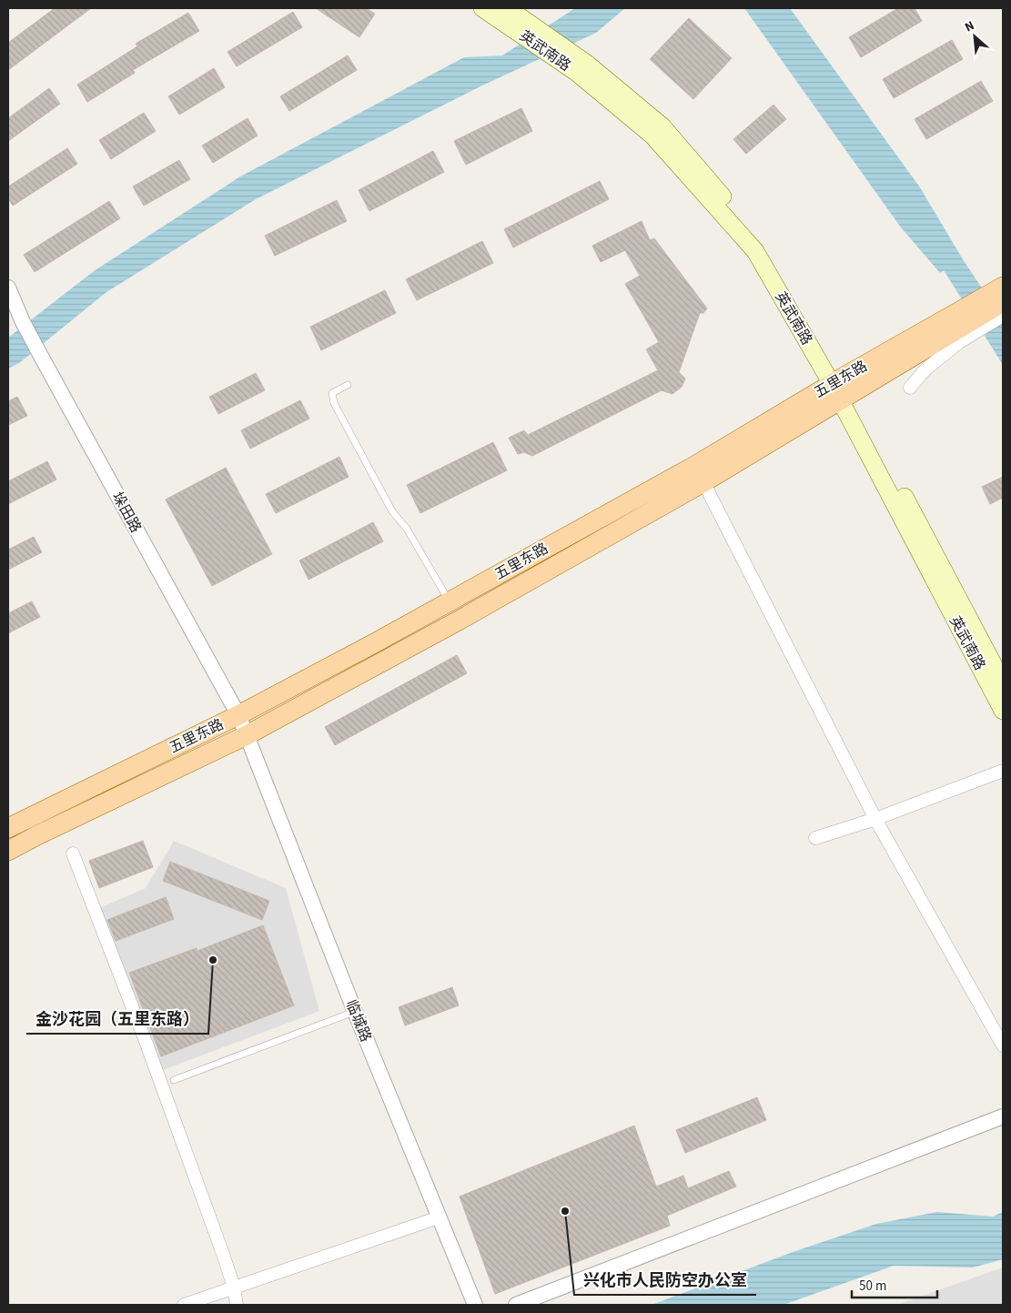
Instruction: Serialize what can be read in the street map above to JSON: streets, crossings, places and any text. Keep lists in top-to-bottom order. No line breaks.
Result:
{"streets":{"main road":["英武南路","五里东路"],"street":["垛田路","临城路"]},"crossings":[["英武南路","五里东路"],["五里东路","垛田路"],["五里东路","临城路"],["垛田路","临城路"]],"places":["金沙花园（五里东路）","兴化市人民防空办公室"],"scale_bar":"50 m","north":"top left"}
